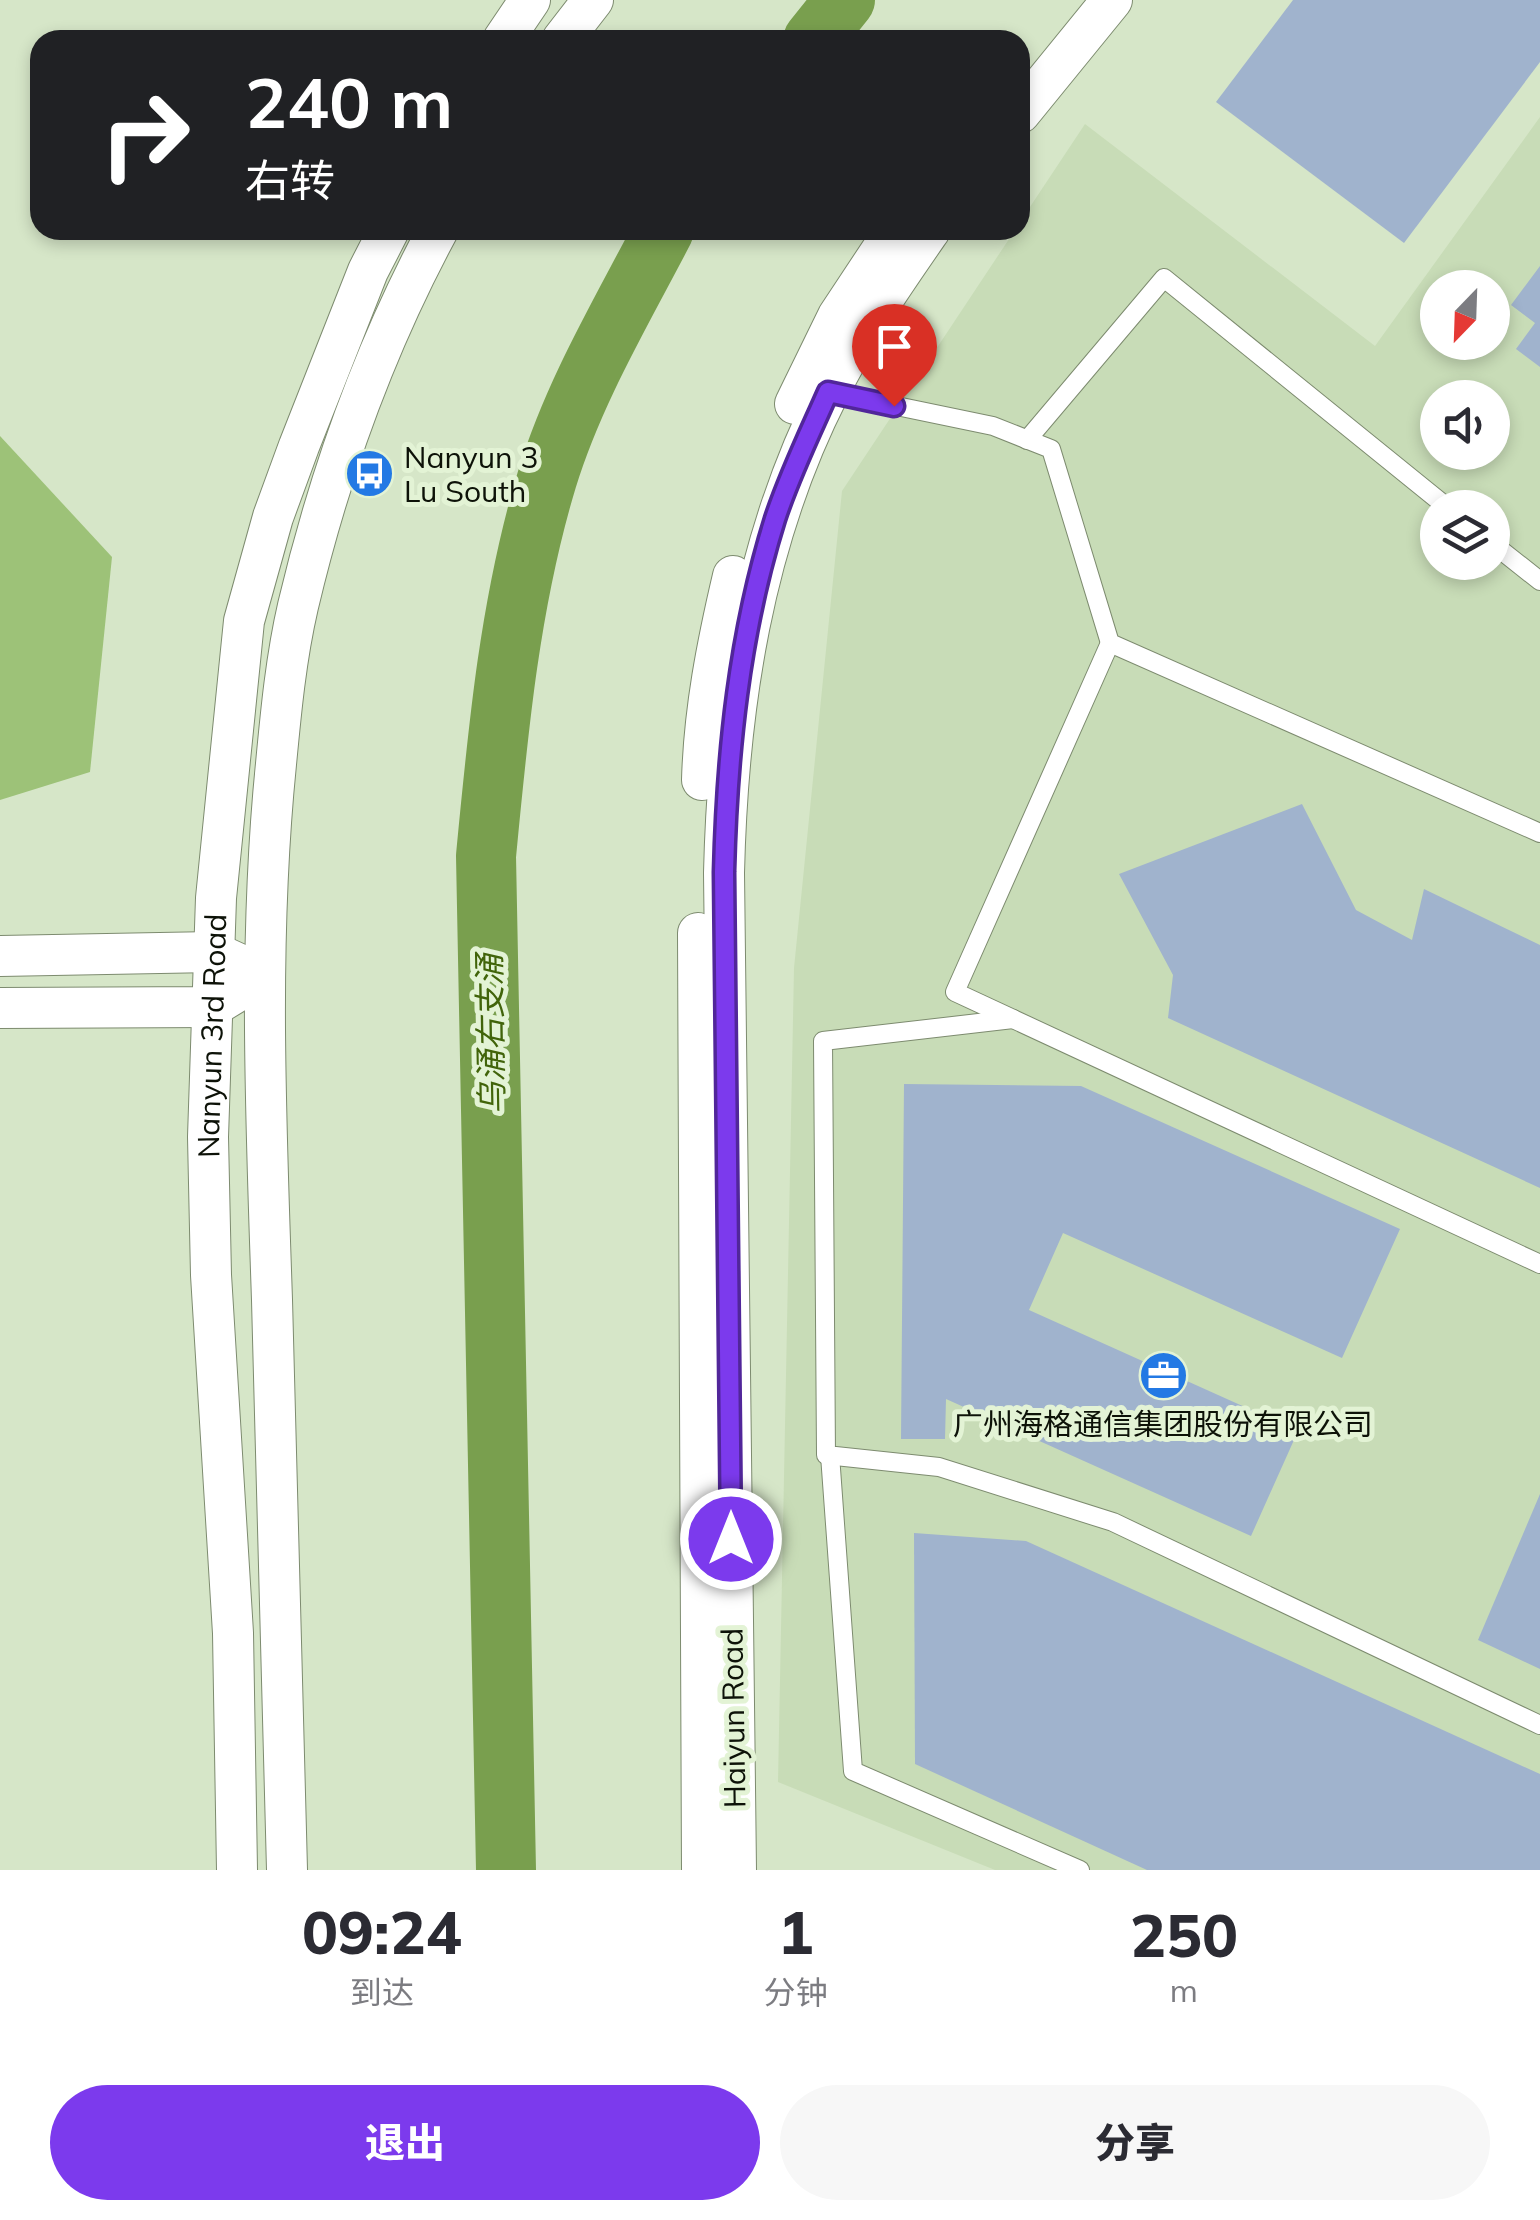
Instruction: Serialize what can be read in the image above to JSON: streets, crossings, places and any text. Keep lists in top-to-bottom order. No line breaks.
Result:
{"streets":{"street":["Nanyun 3rd Road","Haiyun Road"]},"water":["乌涌右支涌"],"places":{"bus stop":["Nanyun 3 Lu South"],"office":["广州海格通信集团股份有限公司"]},"north":"bottom left","page":{"turn":["240 m","右转"],"eta":["09:24","到达","1","分钟","250","m"],"buttons":["退出","分享"]}}
